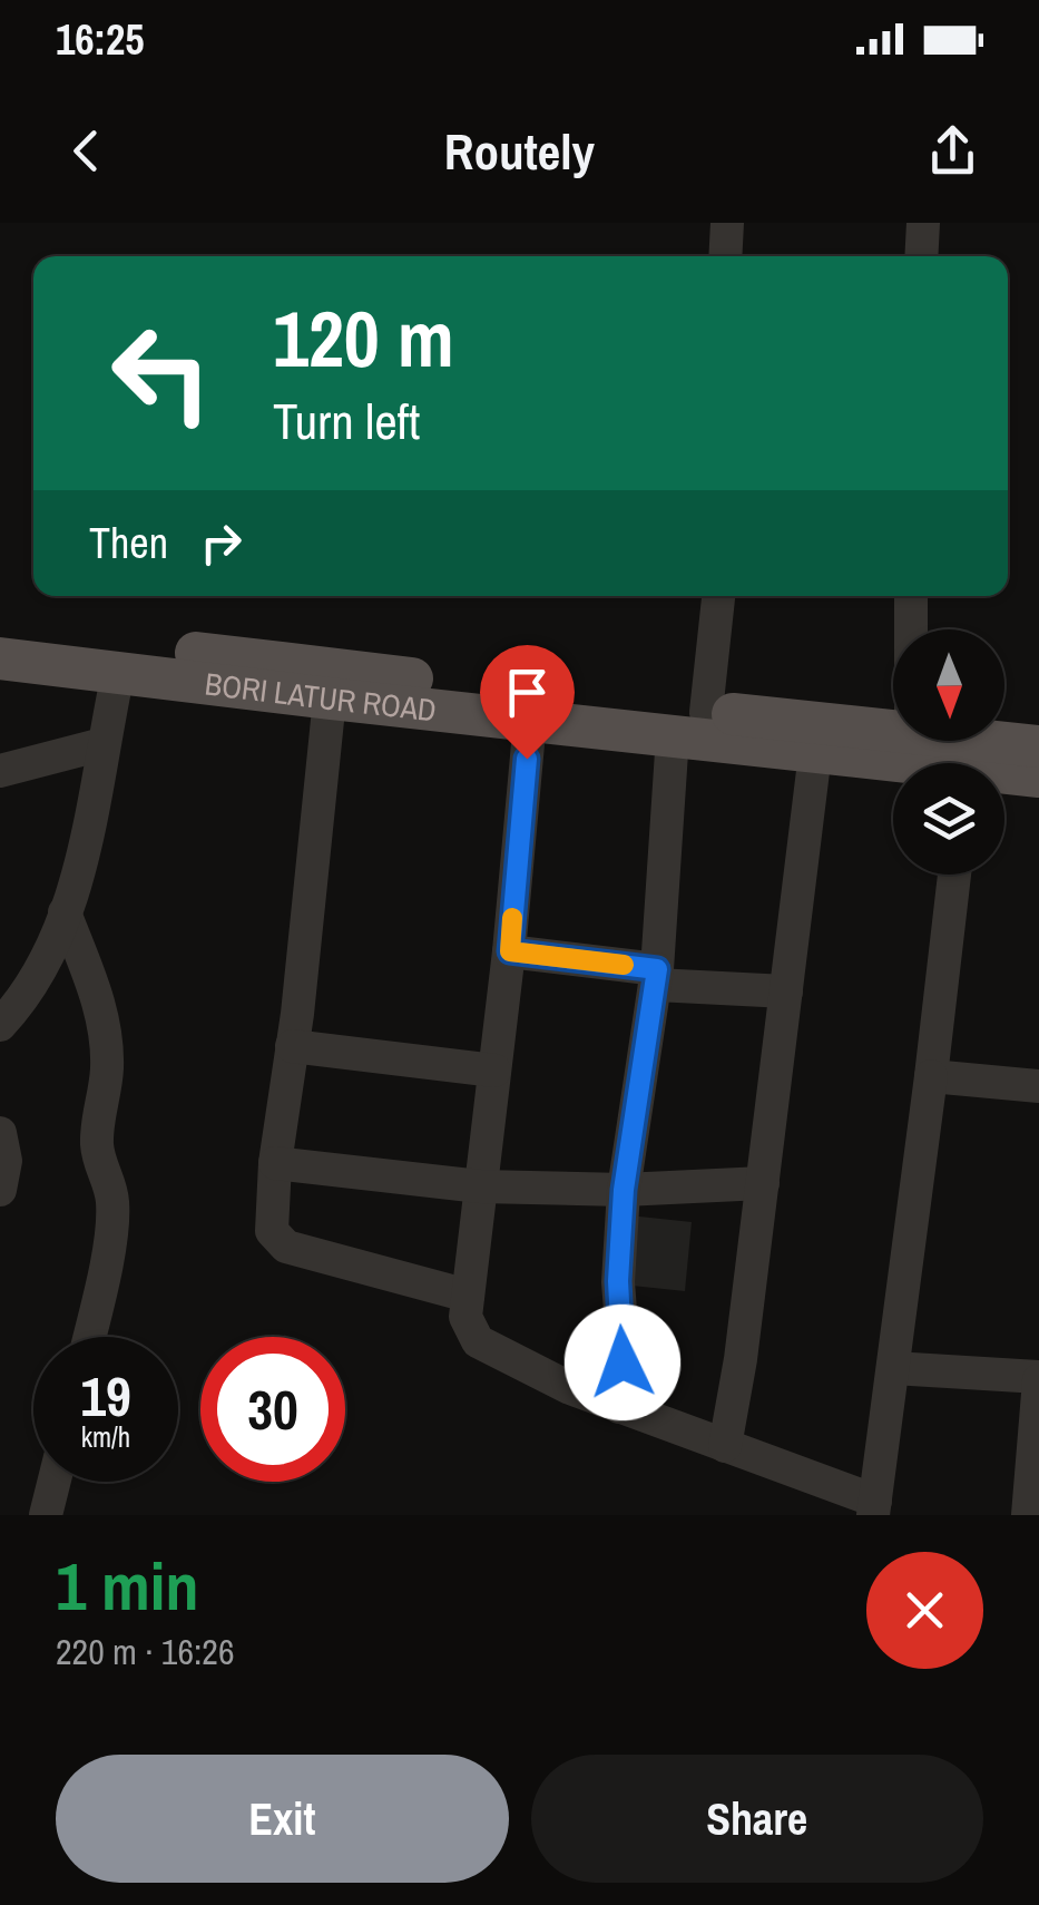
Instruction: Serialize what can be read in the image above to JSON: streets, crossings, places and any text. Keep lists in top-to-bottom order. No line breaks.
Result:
{"streets":{"main road":["BORI LATUR ROAD"]},"north":"bottom","page":{"status":"16:25","header":"Routely","turn":["120 m","Turn left"],"then":"Then","speed":"19 km/h","limit":"30","heading":["1 min","220 m · 16:26"],"buttons":["Exit","Share"]}}
